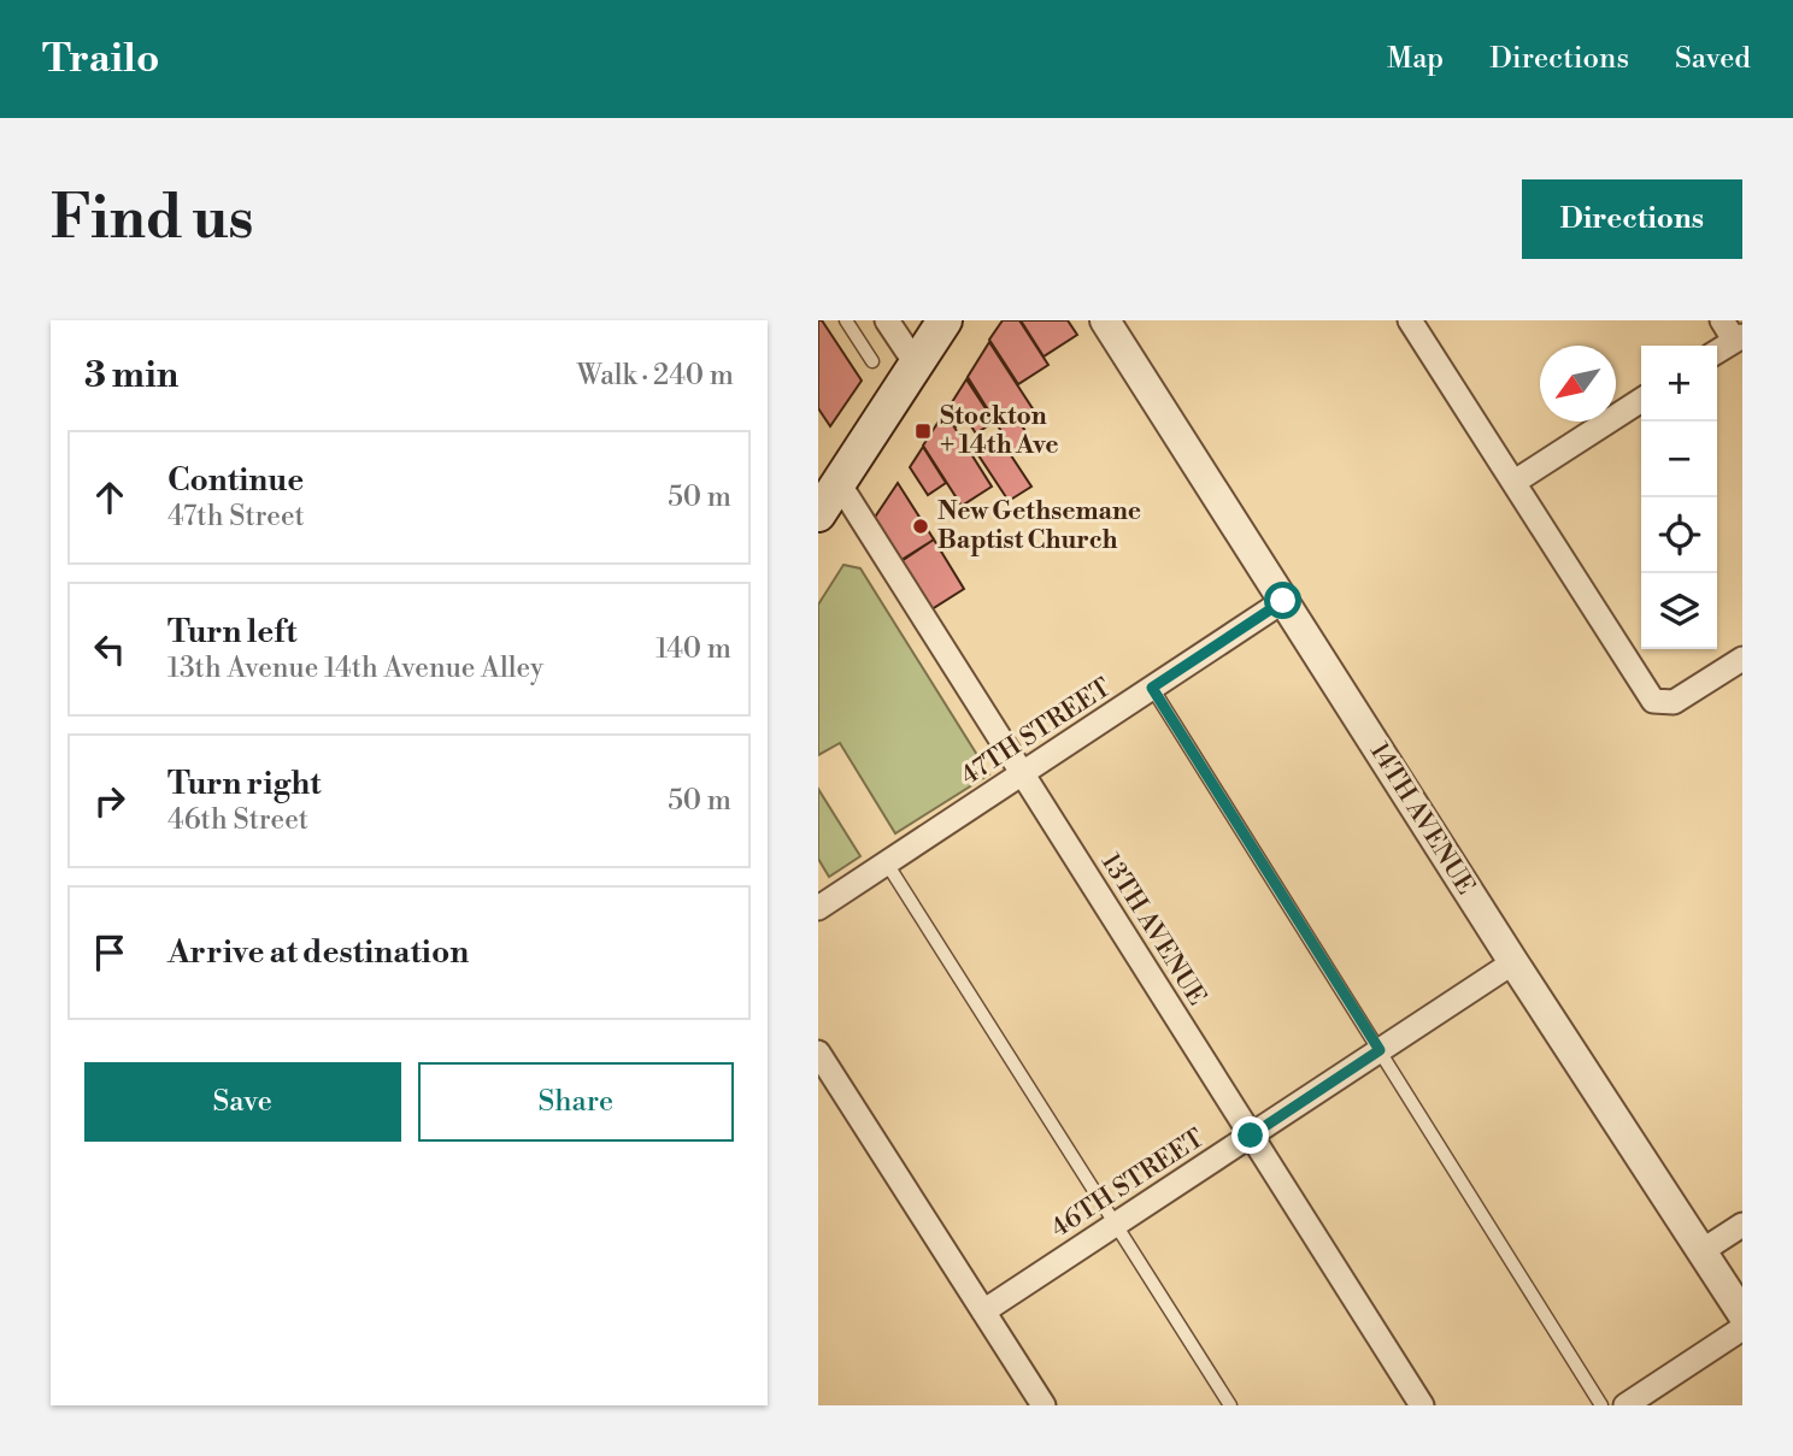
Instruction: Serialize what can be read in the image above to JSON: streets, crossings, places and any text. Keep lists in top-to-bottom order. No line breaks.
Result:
{"streets":{"street":["47TH STREET","14TH AVENUE","13TH AVENUE","46TH STREET"]},"crossings":[["47TH STREET","14TH AVENUE"],["47TH STREET","13TH AVENUE"],["14TH AVENUE","46TH STREET"],["13TH AVENUE","46TH STREET"]],"places":{"transit":["Stockton + 14th Ave"],"other":["New Gethsemane Baptist Church"]},"north":"bottom left","page":{"header":"Trailo","nav":["Map","Directions","Saved"],"buttons":["Directions",["Save","Share"]],"title":"Find us","heading":["3 min","Walk · 240 m"],"map_buttons":["+","−"],"list":[["Continue","47th Street","50 m"],["Turn left","13th Avenue 14th Avenue Alley","140 m"],["Turn right","46th Street","50 m"],"Arrive at destination"]}}
